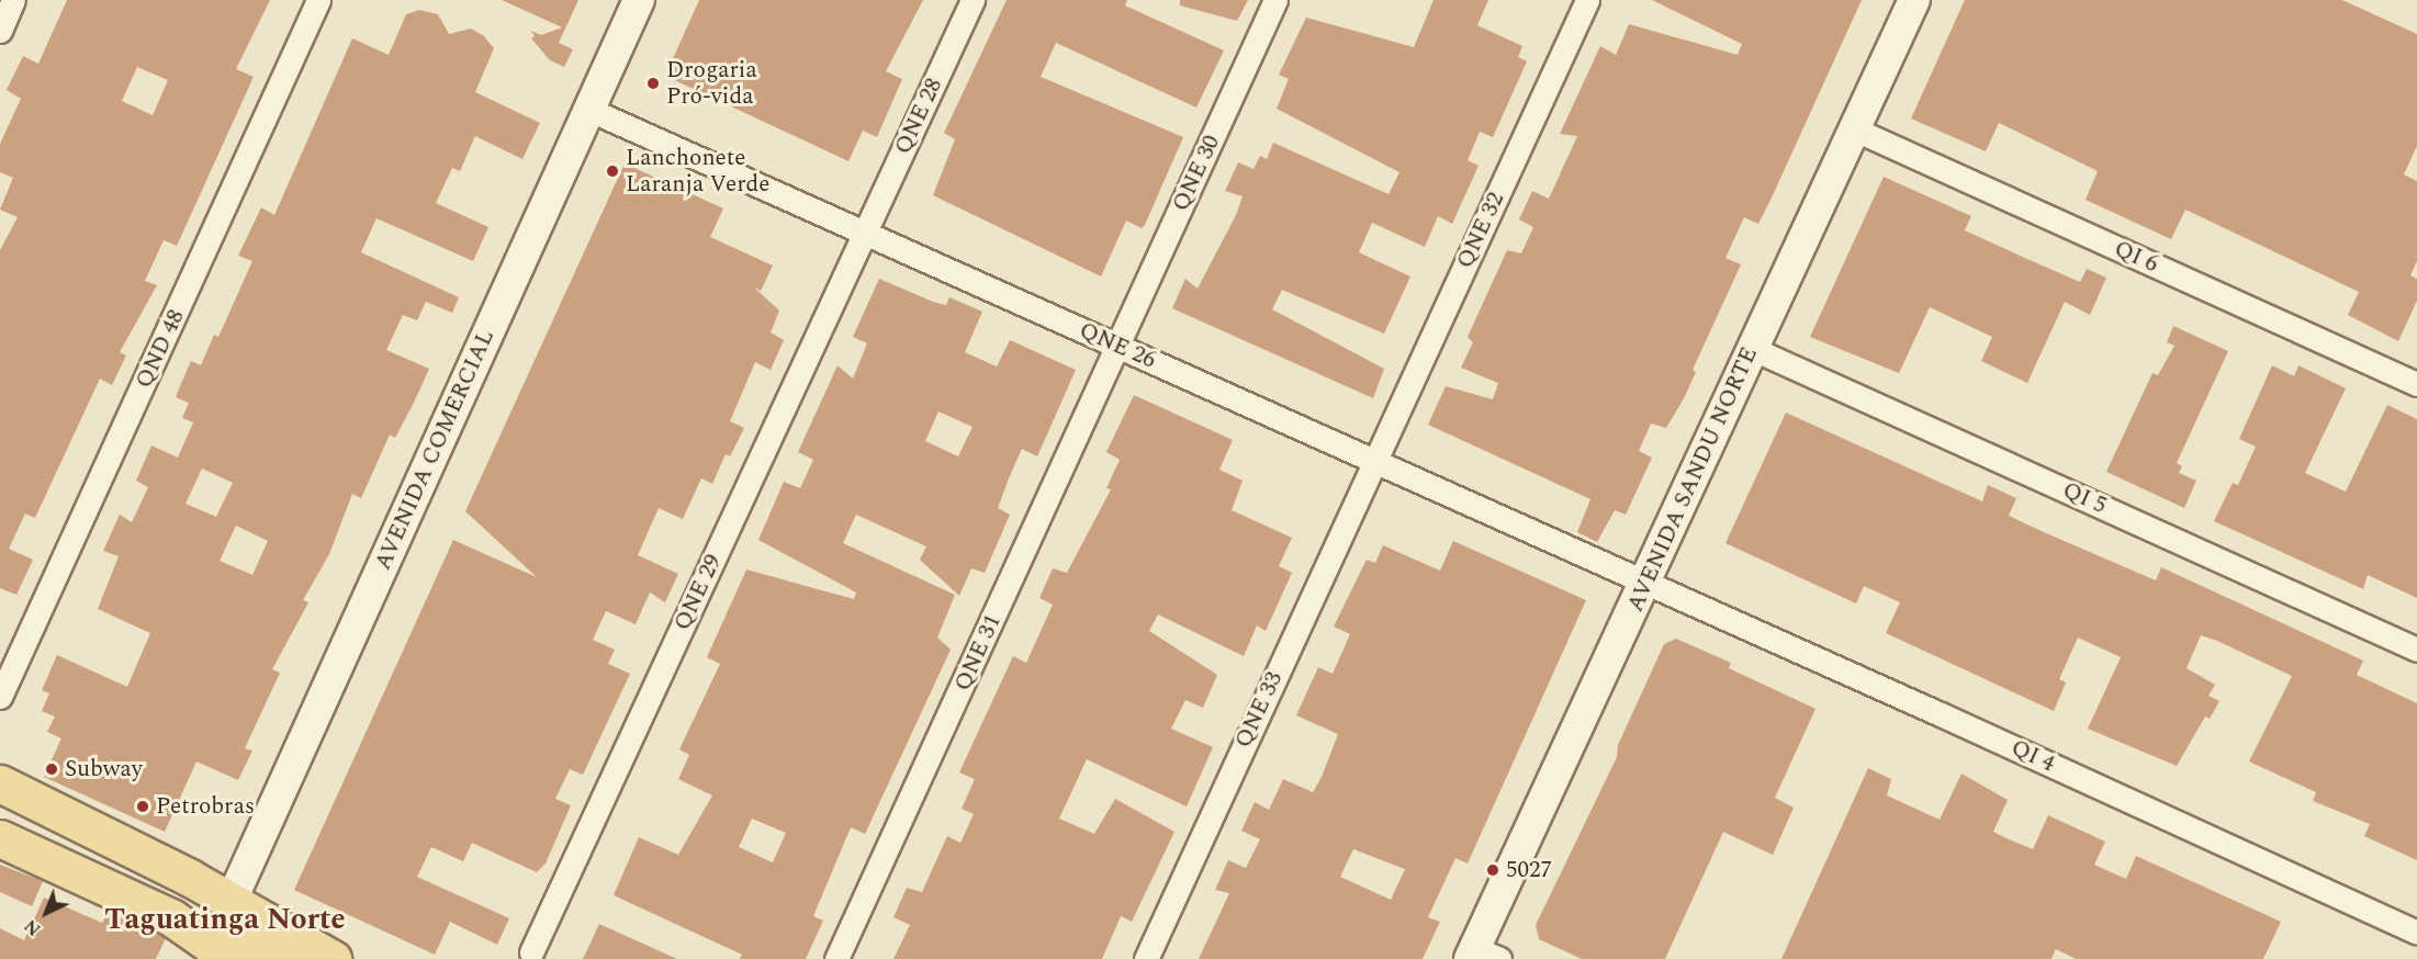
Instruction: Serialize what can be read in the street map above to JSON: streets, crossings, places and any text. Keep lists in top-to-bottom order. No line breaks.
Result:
{"streets":{"main road":["AVENIDA COMERCIAL","AVENIDA SANDU NORTE"],"street":["QNE 28","QNE 30","QNE 32","QI 6","QNE 26","QND 48","QI 5","QNE 29","QNE 31","QNE 33","QI 4"]},"crossings":[["QNE 28","QNE 26"],["QNE 28","QNE 29"],["QNE 30","QNE 26"],["QNE 30","QNE 31"],["QNE 32","QNE 26"],["QNE 32","QNE 33"],["QI 6","AVENIDA SANDU NORTE"],["QNE 26","AVENIDA COMERCIAL"],["QNE 26","AVENIDA SANDU NORTE"],["QNE 26","QNE 29"],["QNE 26","QNE 31"],["QNE 26","QNE 33"],["QNE 26","QI 4"],["AVENIDA SANDU NORTE","QI 5"],["AVENIDA SANDU NORTE","QI 4"]],"districts":["Taguatinga Norte"],"places":["Drogaria Pró-vida","Lanchonete Laranja Verde","Subway","Petrobras","5027"],"north":"bottom left"}
